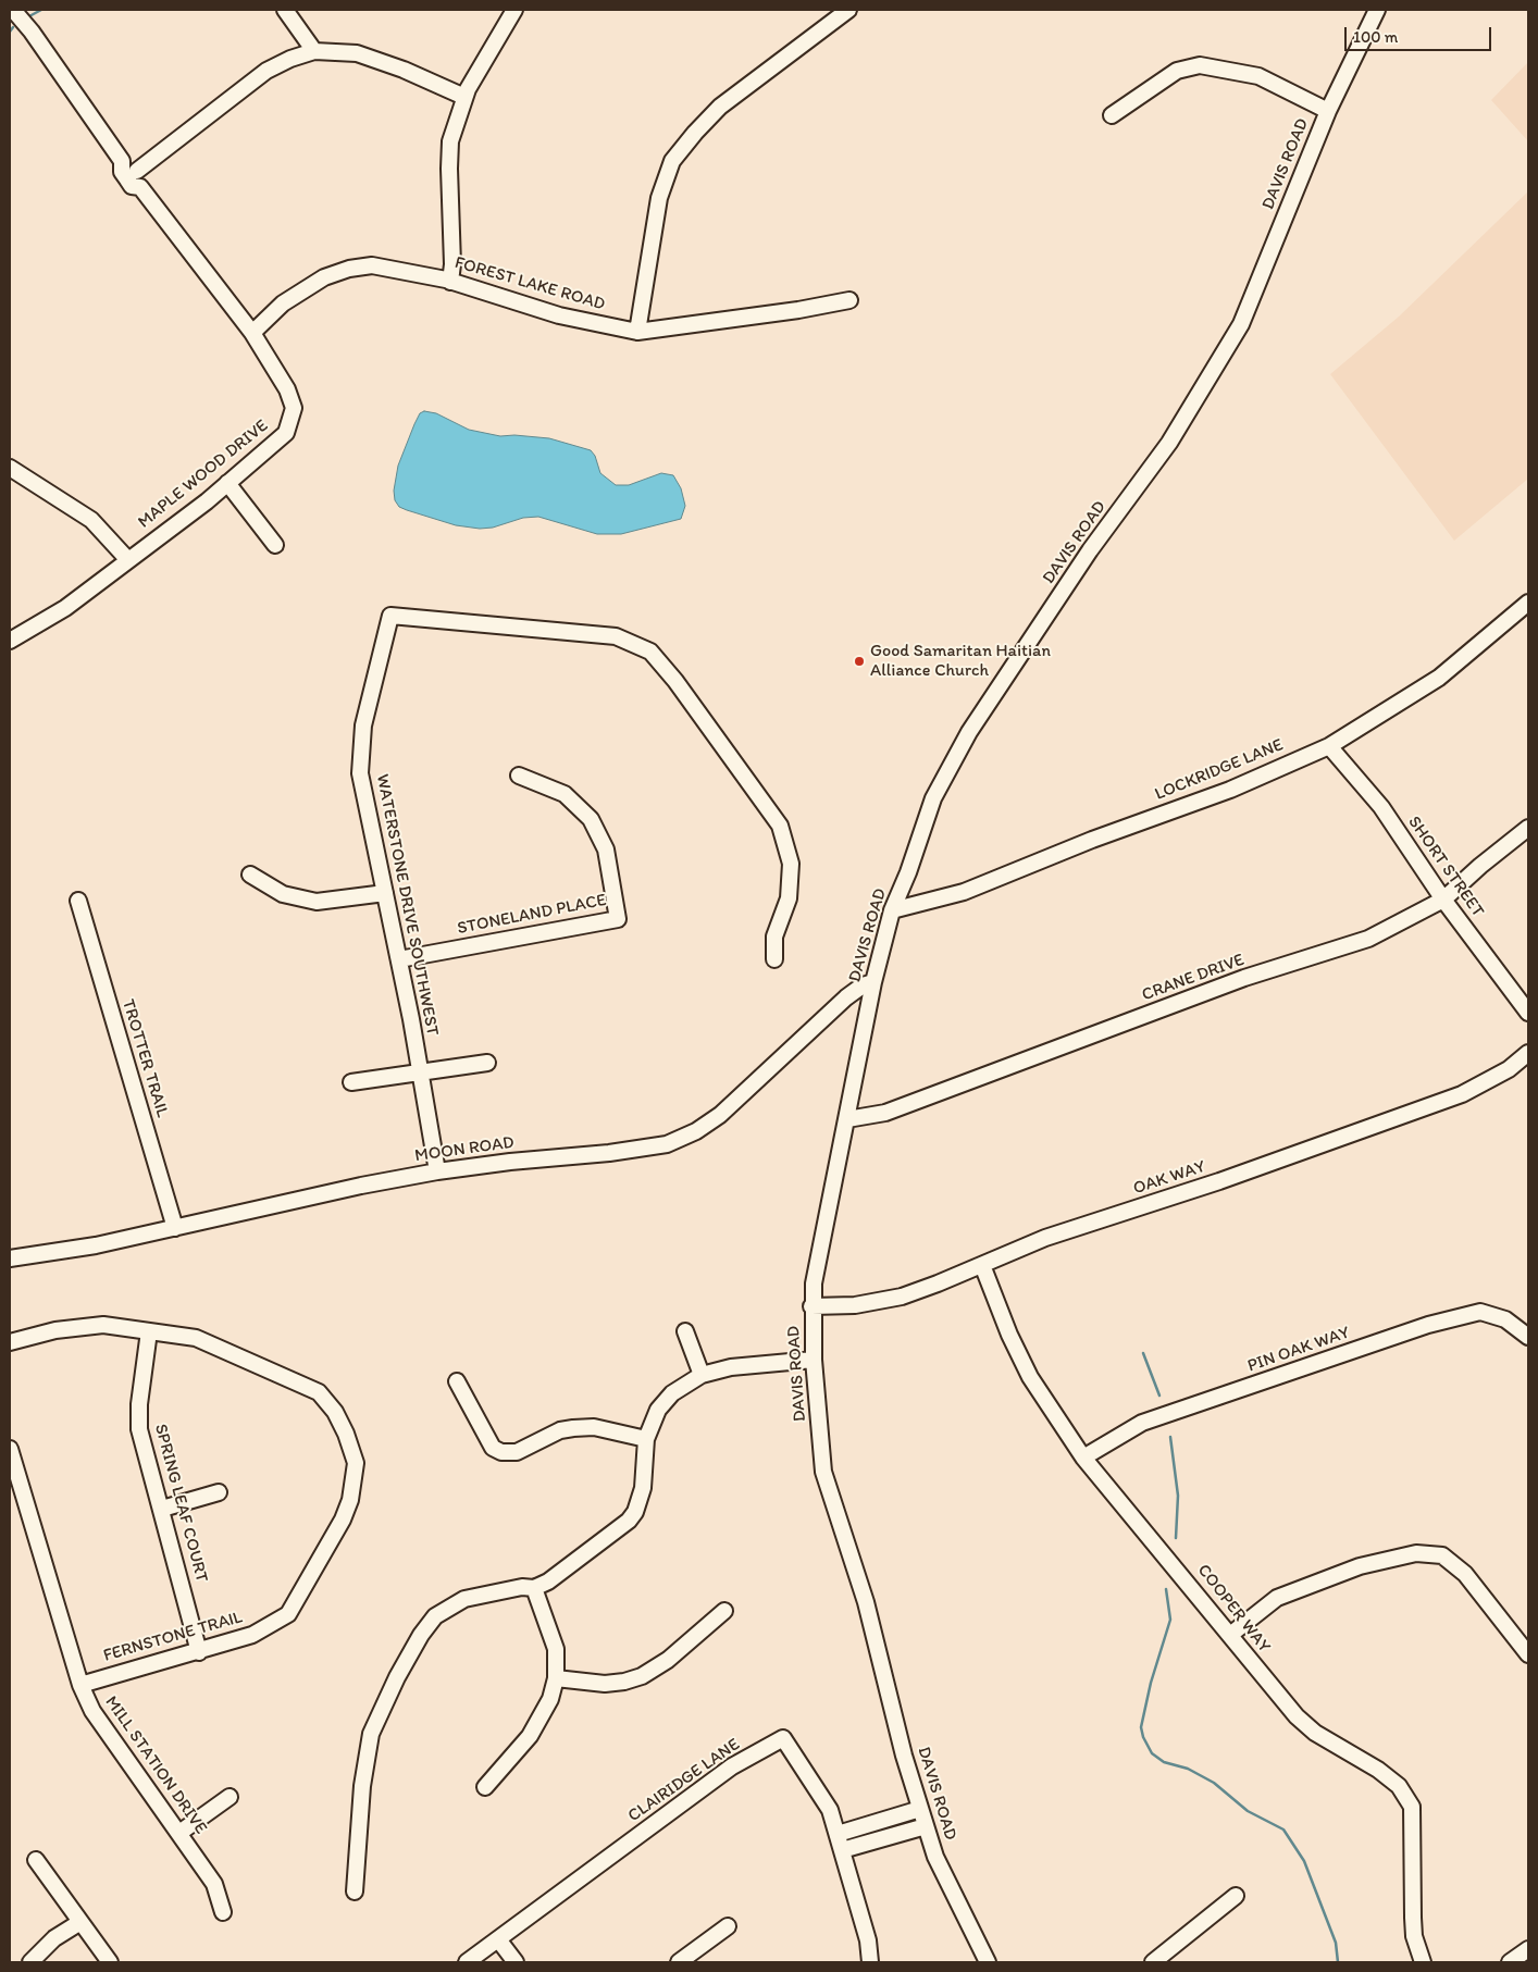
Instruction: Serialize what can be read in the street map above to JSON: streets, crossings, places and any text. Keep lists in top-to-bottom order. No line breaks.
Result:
{"streets":{"street":["DAVIS ROAD","FOREST LAKE ROAD","MAPLE WOOD DRIVE","LOCKRIDGE LANE","SHORT STREET","WATERSTONE DRIVE SOUTHWEST","STONELAND PLACE","CRANE DRIVE","TROTTER TRAIL","MOON ROAD","OAK WAY","PIN OAK WAY","SPRING LEAF COURT","COOPER WAY","FERNSTONE TRAIL","MILL STATION DRIVE","CLAIRIDGE LANE"]},"crossings":[["DAVIS ROAD","LOCKRIDGE LANE"],["DAVIS ROAD","CRANE DRIVE"],["DAVIS ROAD","MOON ROAD"],["DAVIS ROAD","OAK WAY"],["FOREST LAKE ROAD","MAPLE WOOD DRIVE"],["LOCKRIDGE LANE","SHORT STREET"],["SHORT STREET","CRANE DRIVE"],["WATERSTONE DRIVE SOUTHWEST","STONELAND PLACE"],["WATERSTONE DRIVE SOUTHWEST","MOON ROAD"],["TROTTER TRAIL","MOON ROAD"],["OAK WAY","COOPER WAY"],["PIN OAK WAY","COOPER WAY"],["SPRING LEAF COURT","FERNSTONE TRAIL"],["FERNSTONE TRAIL","MILL STATION DRIVE"]],"places":["Good Samaritan Haitian Alliance Church"],"scale_bar":"100 m"}
